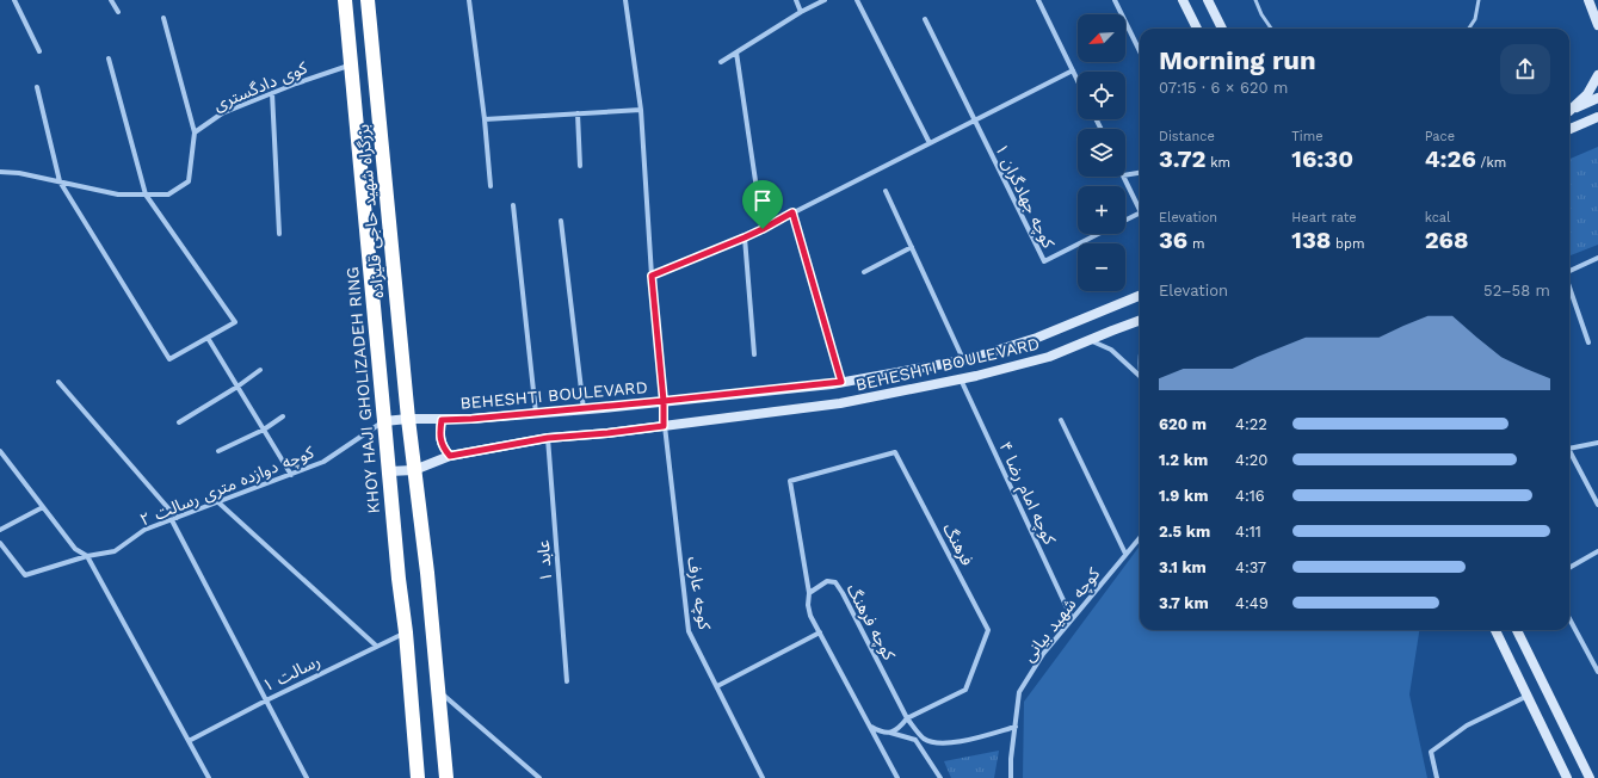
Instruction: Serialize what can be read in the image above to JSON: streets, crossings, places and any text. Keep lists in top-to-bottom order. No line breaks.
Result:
{"streets":{"highway":["بزرگراه شهید حاجی قلیزاده","KHOY HAJI GHOLIZADEH RING"],"main road":["BEHESHTI BOULEVARD"],"street":["کوی دادگستری","کوچه جهادگران ۱","کوچه دوازده متری رسالت ۲","کوچه امام رضا ۴","فرهنگ","عابد ۱","کوچه عارف","کوچه شهید بیانی","کوچه فرهنگ","رسالت ۱"]},"crossings":[["کوی دادگستری","KHOY HAJI GHOLIZADEH RING"],["بزرگراه شهید حاجی قلیزاده","BEHESHTI BOULEVARD"],["BEHESHTI BOULEVARD","KHOY HAJI GHOLIZADEH RING"],["BEHESHTI BOULEVARD","کوچه دوازده متری رسالت ۲"],["BEHESHTI BOULEVARD","کوچه امام رضا ۴"],["BEHESHTI BOULEVARD","عابد ۱"],["BEHESHTI BOULEVARD","کوچه عارف"],["KHOY HAJI GHOLIZADEH RING","کوچه دوازده متری رسالت ۲"],["KHOY HAJI GHOLIZADEH RING","رسالت ۱"],["کوچه امام رضا ۴","کوچه شهید بیانی"],["فرهنگ","کوچه فرهنگ"]],"north":"bottom left","page":{"map_buttons":["+","−"],"heading":["Morning run","07:15 · 6 × 620 m"],"stats":[["Distance","3.72 km"],["Time","16:30"],["Pace","4:26 /km"],["Elevation","36 m"],["Heart rate","138 bpm"],["kcal","268"]],"chart":["Elevation","52–58 m"],"list":[{"name":"620 m","note":"4:22"},{"name":"1.2 km","note":"4:20"},{"name":"1.9 km","note":"4:16"},{"name":"2.5 km","note":"4:11"},{"name":"3.1 km","note":"4:37"},{"name":"3.7 km","note":"4:49"}]}}
